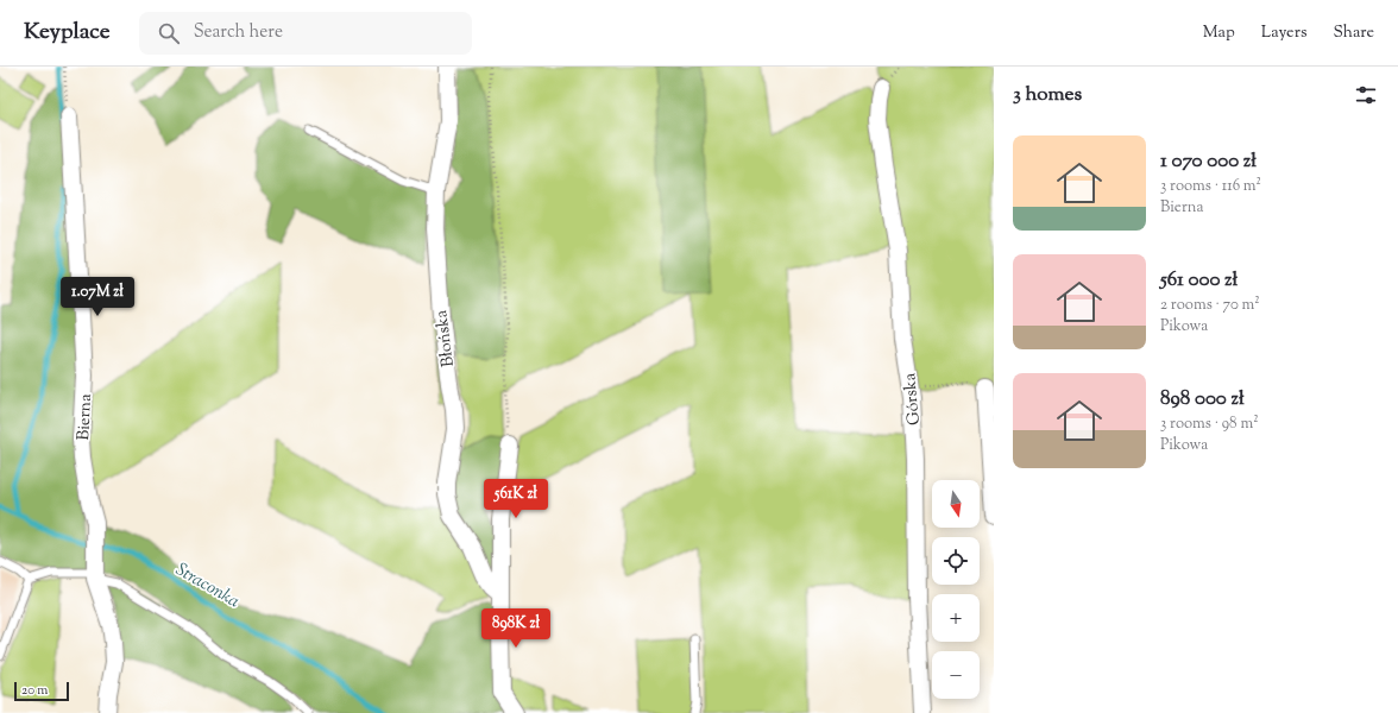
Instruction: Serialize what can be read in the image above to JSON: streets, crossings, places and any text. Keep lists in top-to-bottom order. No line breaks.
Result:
{"streets":{"street":["Błońska","Górska","Bierna"]},"water":["Straconka"],"scale_bar":"20 m","north":"bottom","page":{"header":"Keyplace","search":"Search here","nav":["Map","Layers","Share"],"heading":"3 homes","list":[{"name":"1 070 000 zł","note":"3 rooms · 116 m² · Bierna"},{"name":"561 000 zł","note":"2 rooms · 70 m² · Pikowa"},{"name":"898 000 zł","note":"3 rooms · 98 m² · Pikowa"}],"price":["1.07M zł","561K zł","898K zł"],"map_buttons":["+","−"],"scale":"20 m"}}
